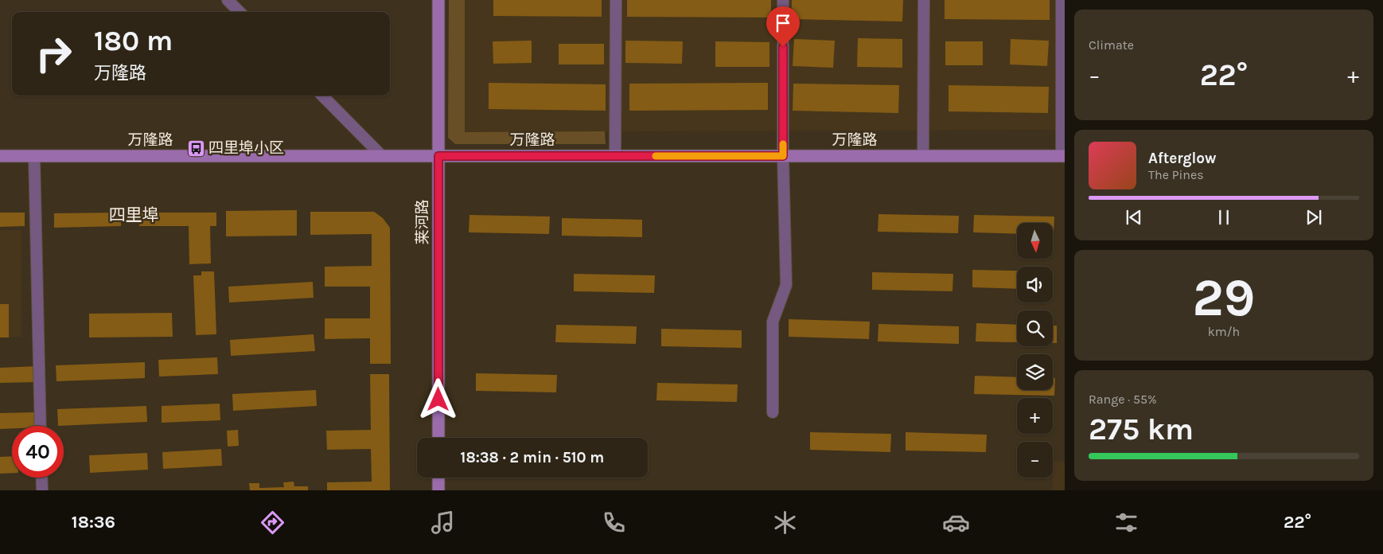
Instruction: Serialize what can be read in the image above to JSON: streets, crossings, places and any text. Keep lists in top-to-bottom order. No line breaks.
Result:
{"streets":{"street":["万隆路","莱河路"]},"crossings":[["万隆路","莱河路"]],"districts":["四里埠"],"places":{"bus stop":["四里埠小区"]},"north":"bottom","page":{"tile":["Climate",["29","km/h"],["Range · 55%","275 km"]],"turn":["180 m","万隆路"],"heat":["−","22°","+"],"song":["Afterglow","The Pines"],"map_buttons":["+","−"],"limit":"40","trip":"18:38 · 2 min · 510 m","tabs":["18:36","22°"]}}
